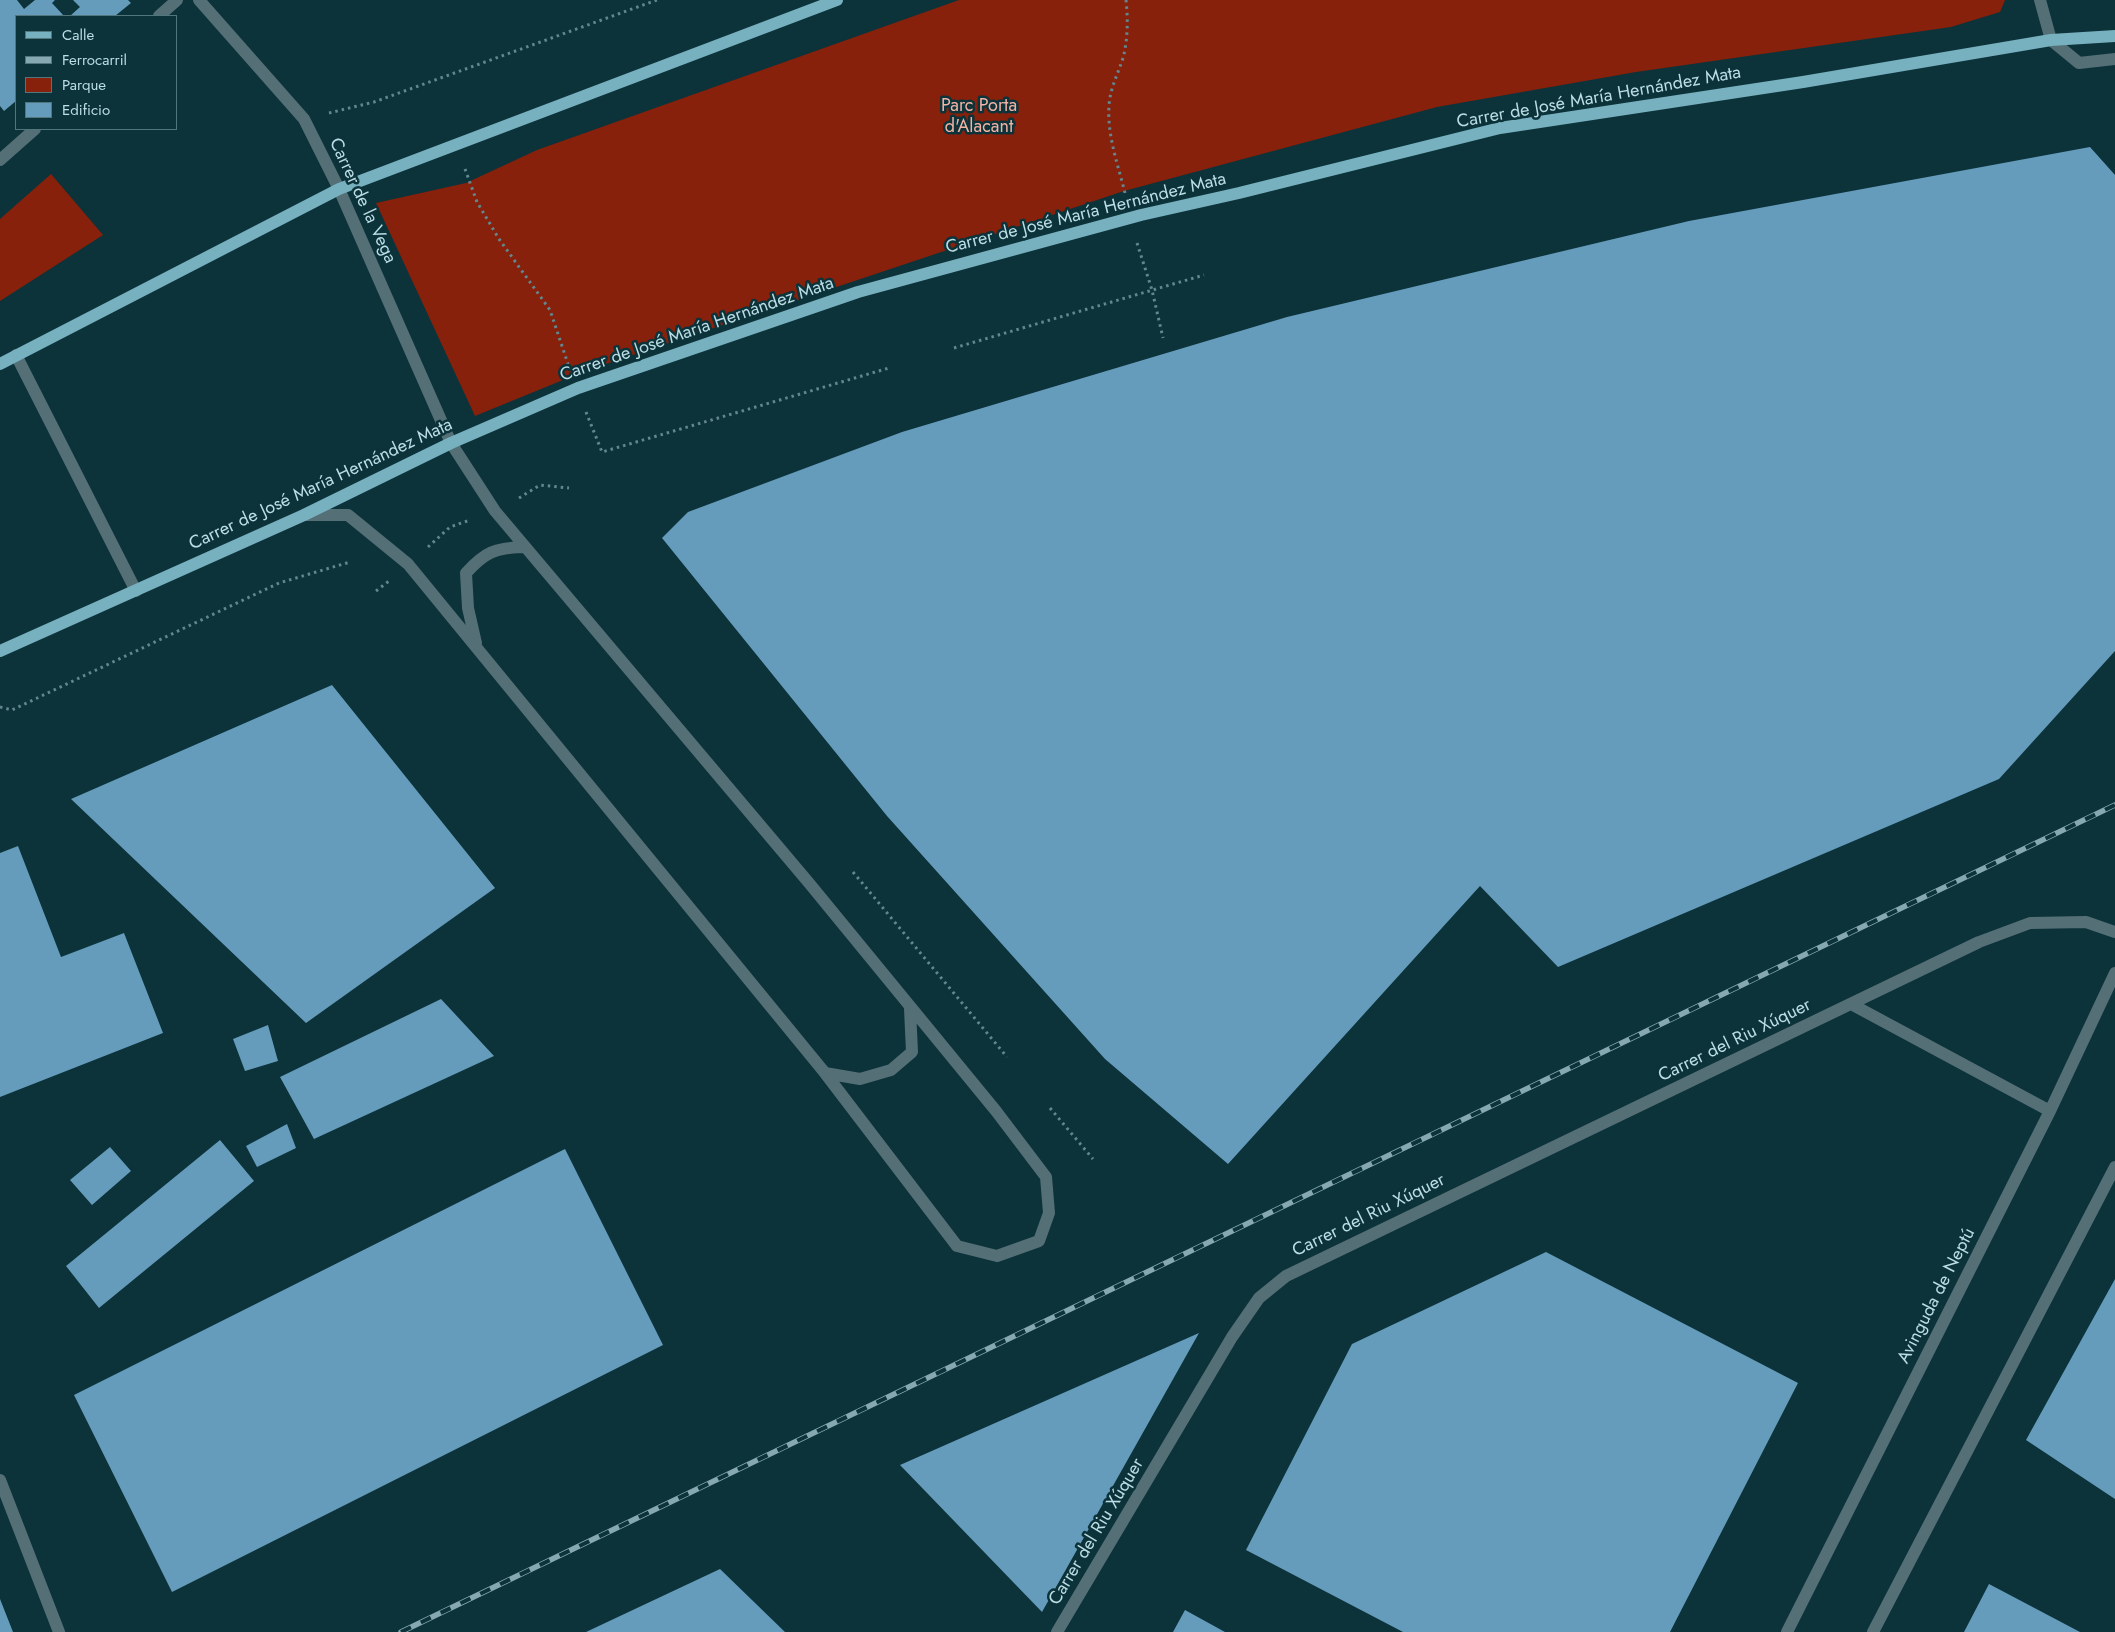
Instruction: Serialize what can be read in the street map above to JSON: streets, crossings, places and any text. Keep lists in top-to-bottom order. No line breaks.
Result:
{"streets":{"main road":["Carrer de José María Hernández Mata"],"street":["Carrer de la Vega","Carrer del Riu Xúquer","Avinguda de Neptú"]},"crossings":[["Carrer de José María Hernández Mata","Carrer de la Vega"]],"parks":["Parc Porta d'Alacant"],"legend":["Calle","Ferrocarril","Parque","Edificio"]}
